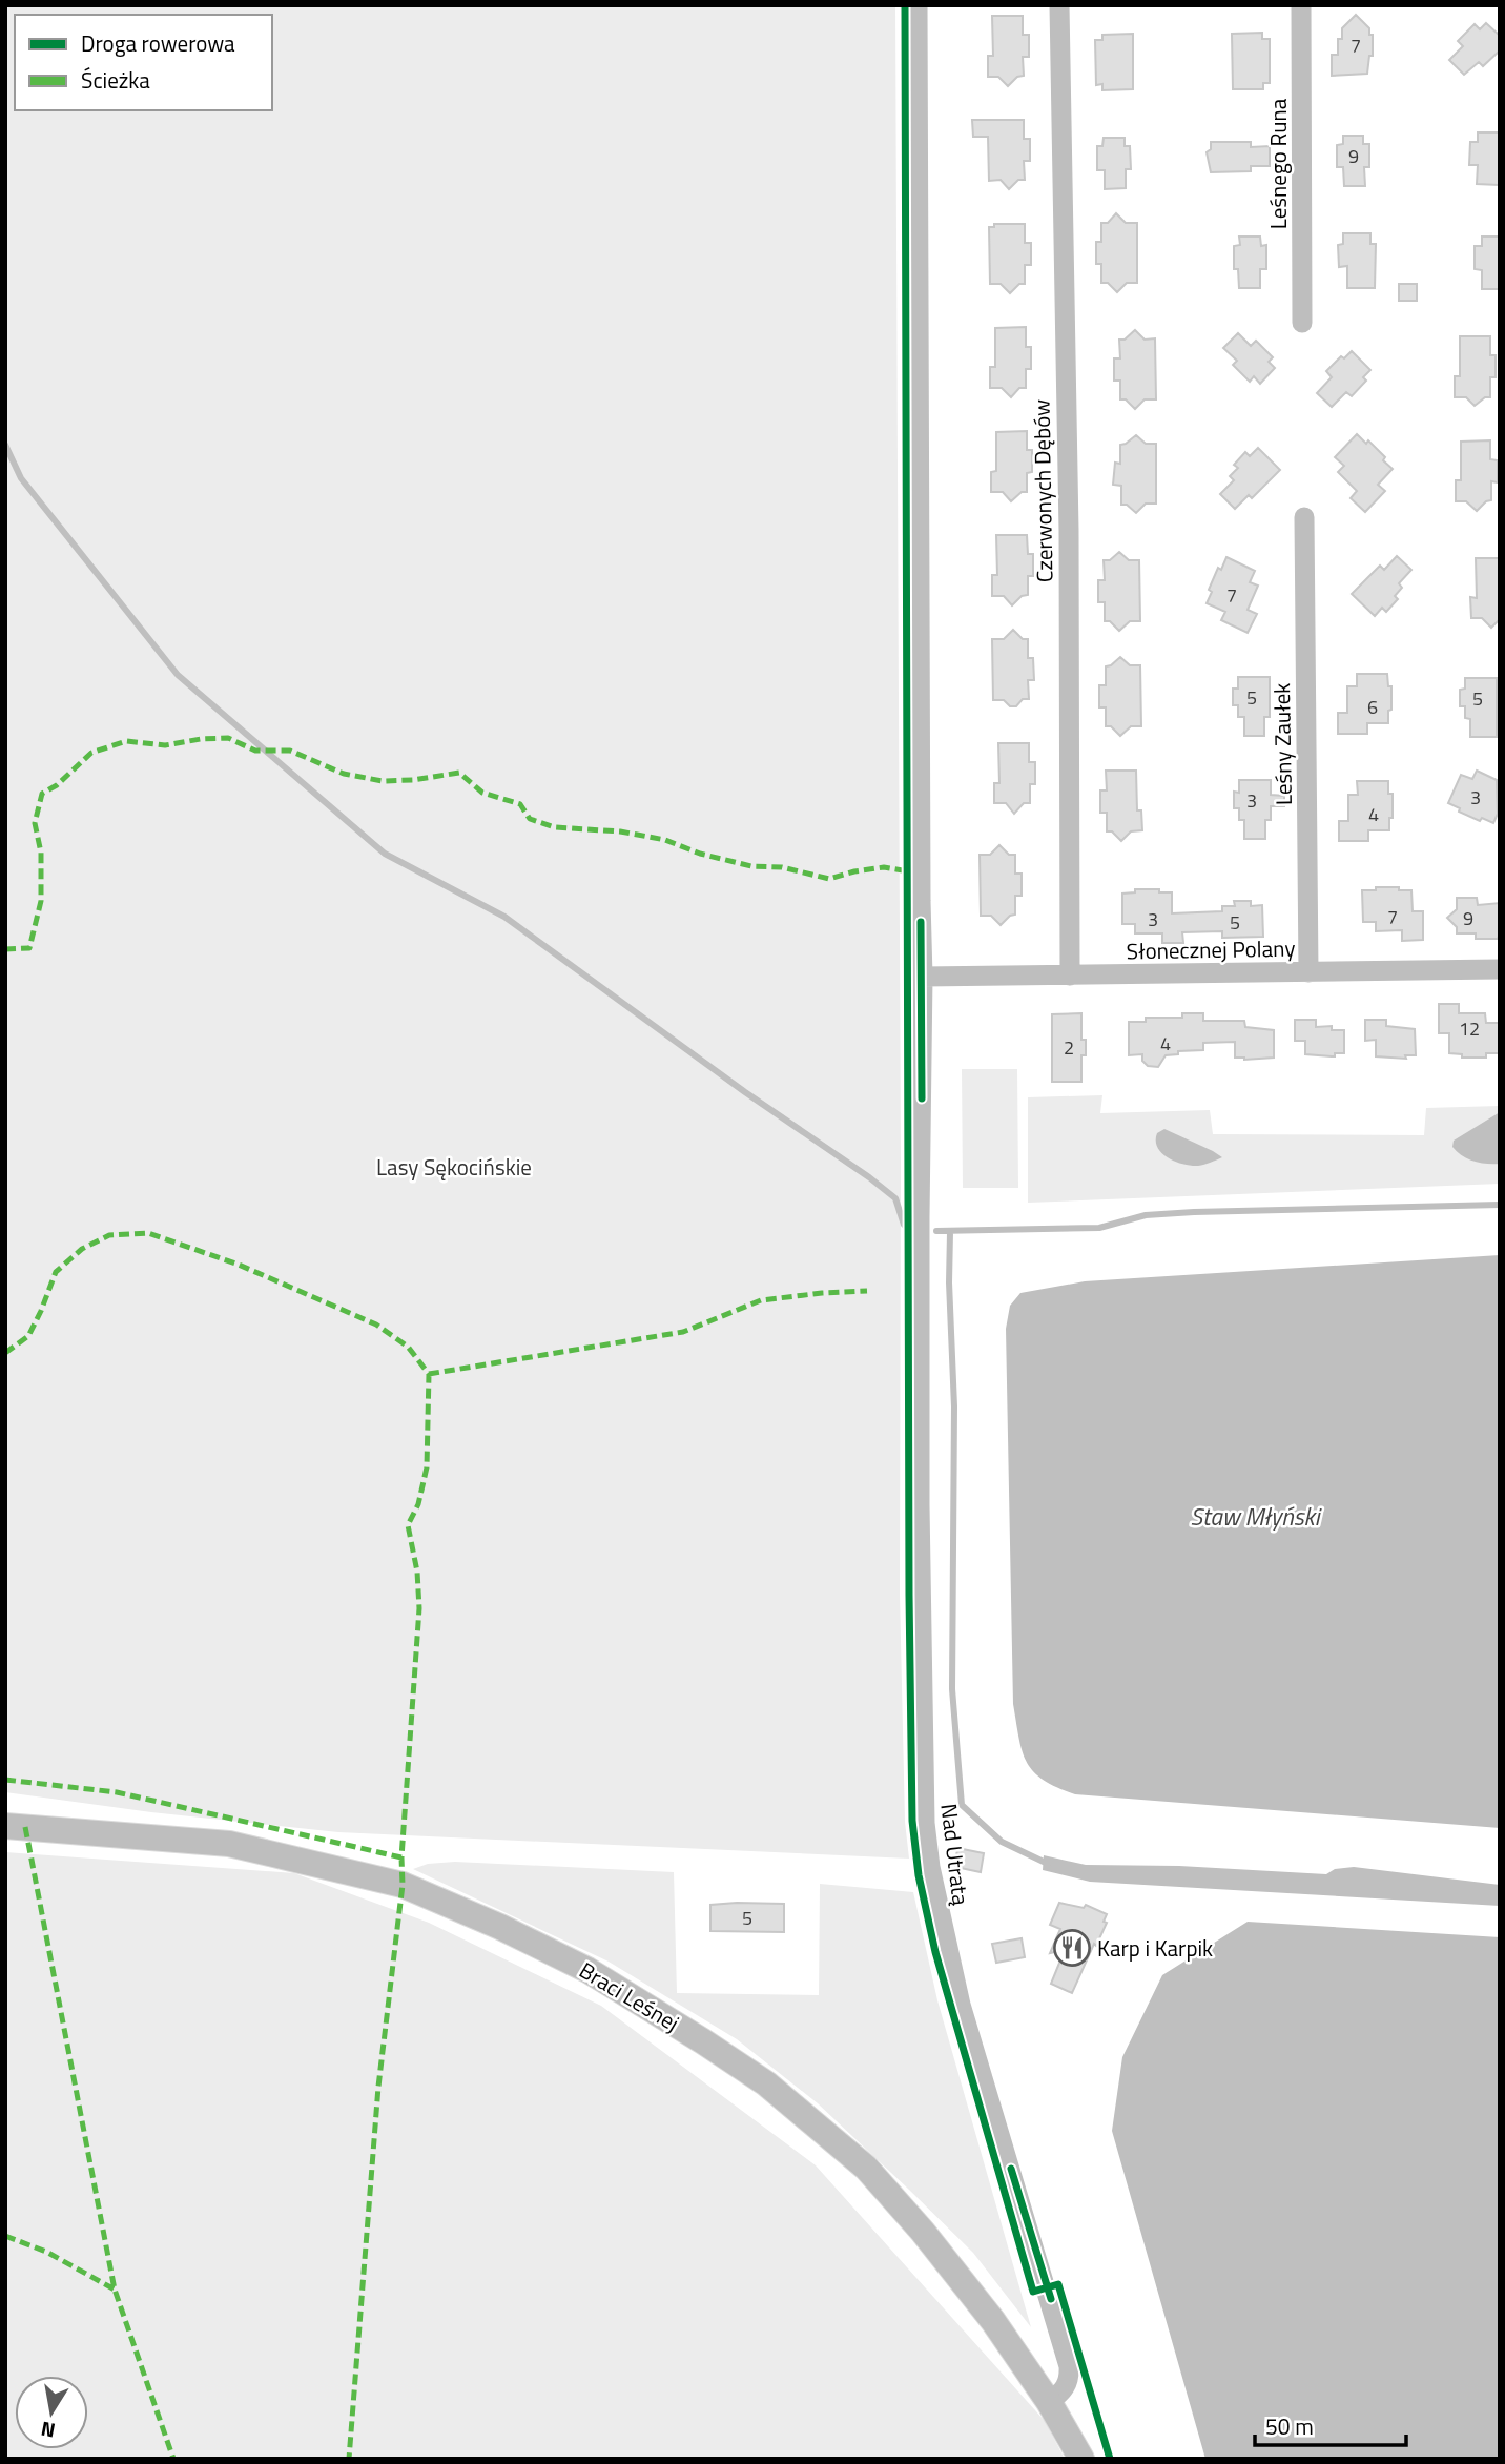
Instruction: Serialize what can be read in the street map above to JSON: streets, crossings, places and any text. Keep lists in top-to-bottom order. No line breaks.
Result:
{"streets":{"main road":["Braci Leśnej"],"street":["Leśnego Runa","Czerwonych Dębów","Leśny Zaułek","Słonecznej Polany","Nad Utratą"]},"crossings":[["Czerwonych Dębów","Słonecznej Polany"],["Leśny Zaułek","Słonecznej Polany"],["Słonecznej Polany","Nad Utratą"],["Nad Utratą","Braci Leśnej"]],"water":["Staw Młyński"],"parks":["Lasy Sękocińskie"],"places":{"restaurant":["Karp i Karpik"]},"house_numbers":["7","9","7","5","5","6","3","3","4","7","9","3","5","12","4","2","5"],"legend":["Droga rowerowa","Ścieżka"],"scale_bar":"50 m","north":"bottom"}
